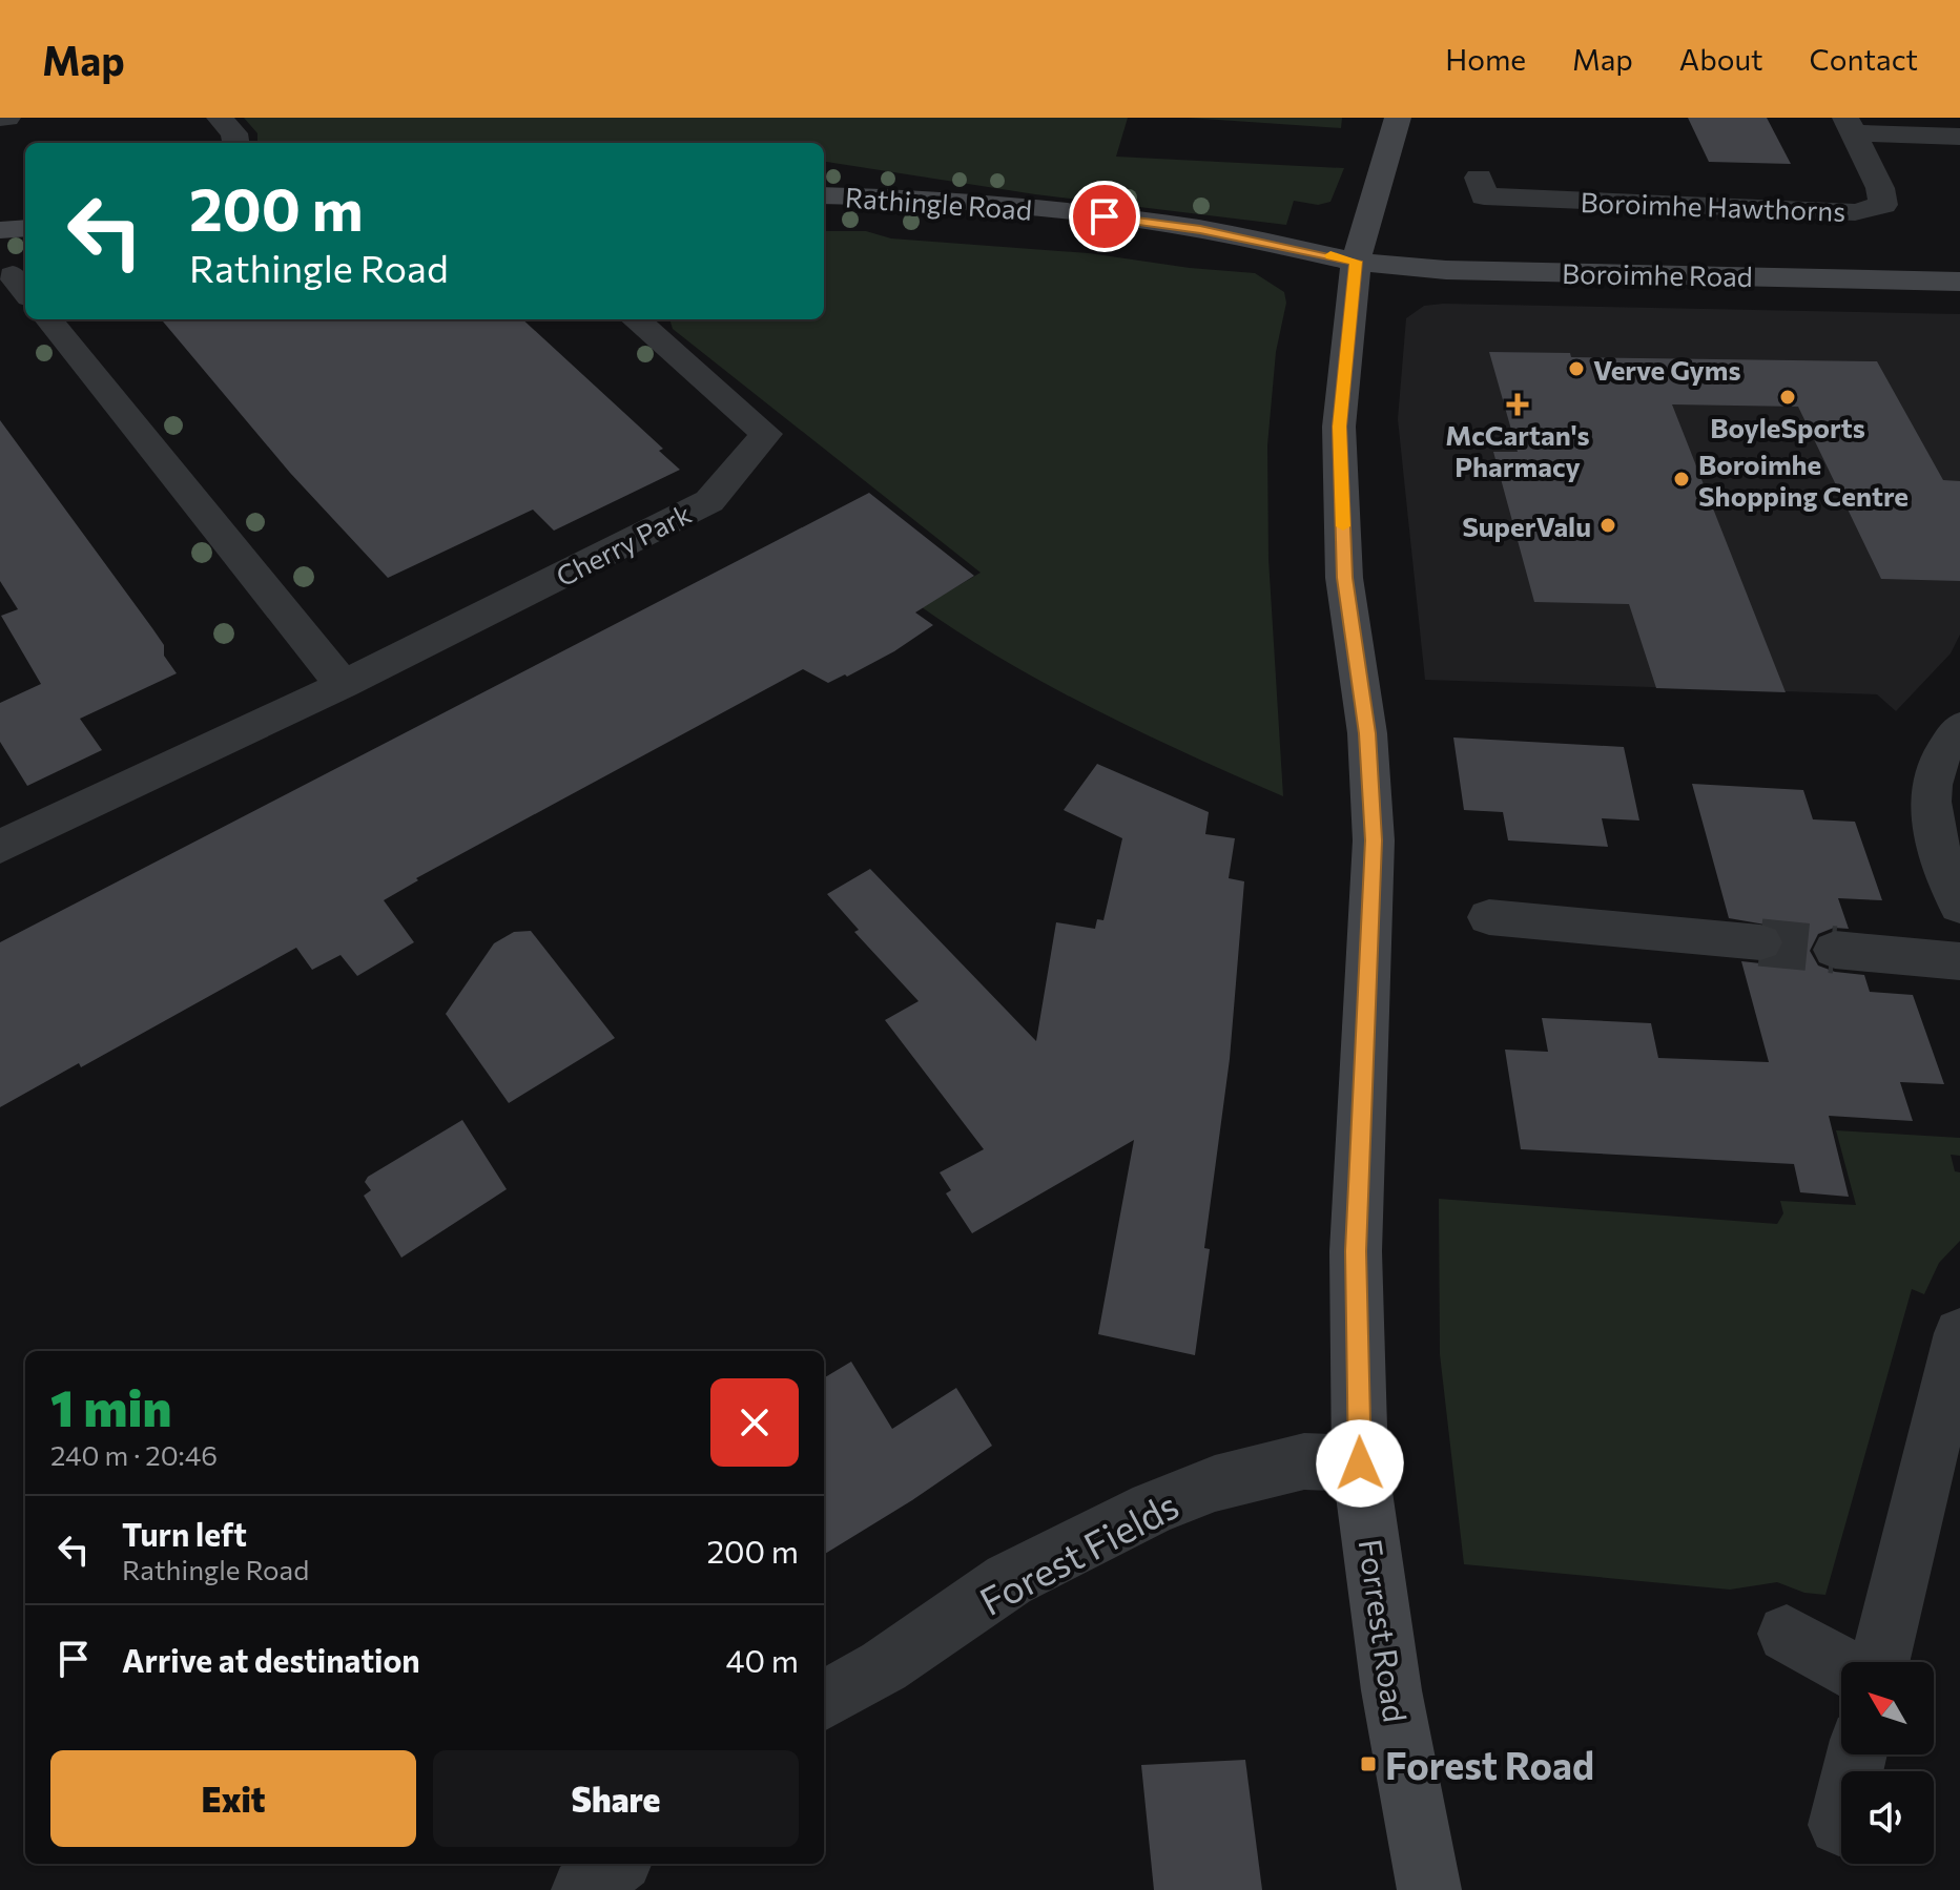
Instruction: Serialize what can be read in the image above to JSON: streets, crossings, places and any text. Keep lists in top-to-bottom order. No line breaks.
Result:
{"streets":{"street":["Rathingle Road","Boroimhe Hawthorns","Boroimhe Road","Cherry Park","Forest Fields","Forrest Road"]},"crossings":[["Rathingle Road","Boroimhe Road"],["Rathingle Road","Forrest Road"],["Boroimhe Road","Forrest Road"],["Forest Fields","Forrest Road"]],"places":{"other":["Verve Gyms","BoyleSports","Boroimhe Shopping Centre","SuperValu"],"health":["McCartan's Pharmacy"],"transit":["Forest Road"]},"north":"top left","page":{"header":"Map","nav":["Home","Map","About","Contact"],"turn":["200 m","Rathingle Road"],"heading":["1 min","240 m · 20:46"],"list":[{"name":"Turn left","note":"Rathingle Road","value":"200 m"},{"name":"Arrive at destination","value":"40 m"}],"buttons":["Exit","Share"]}}
